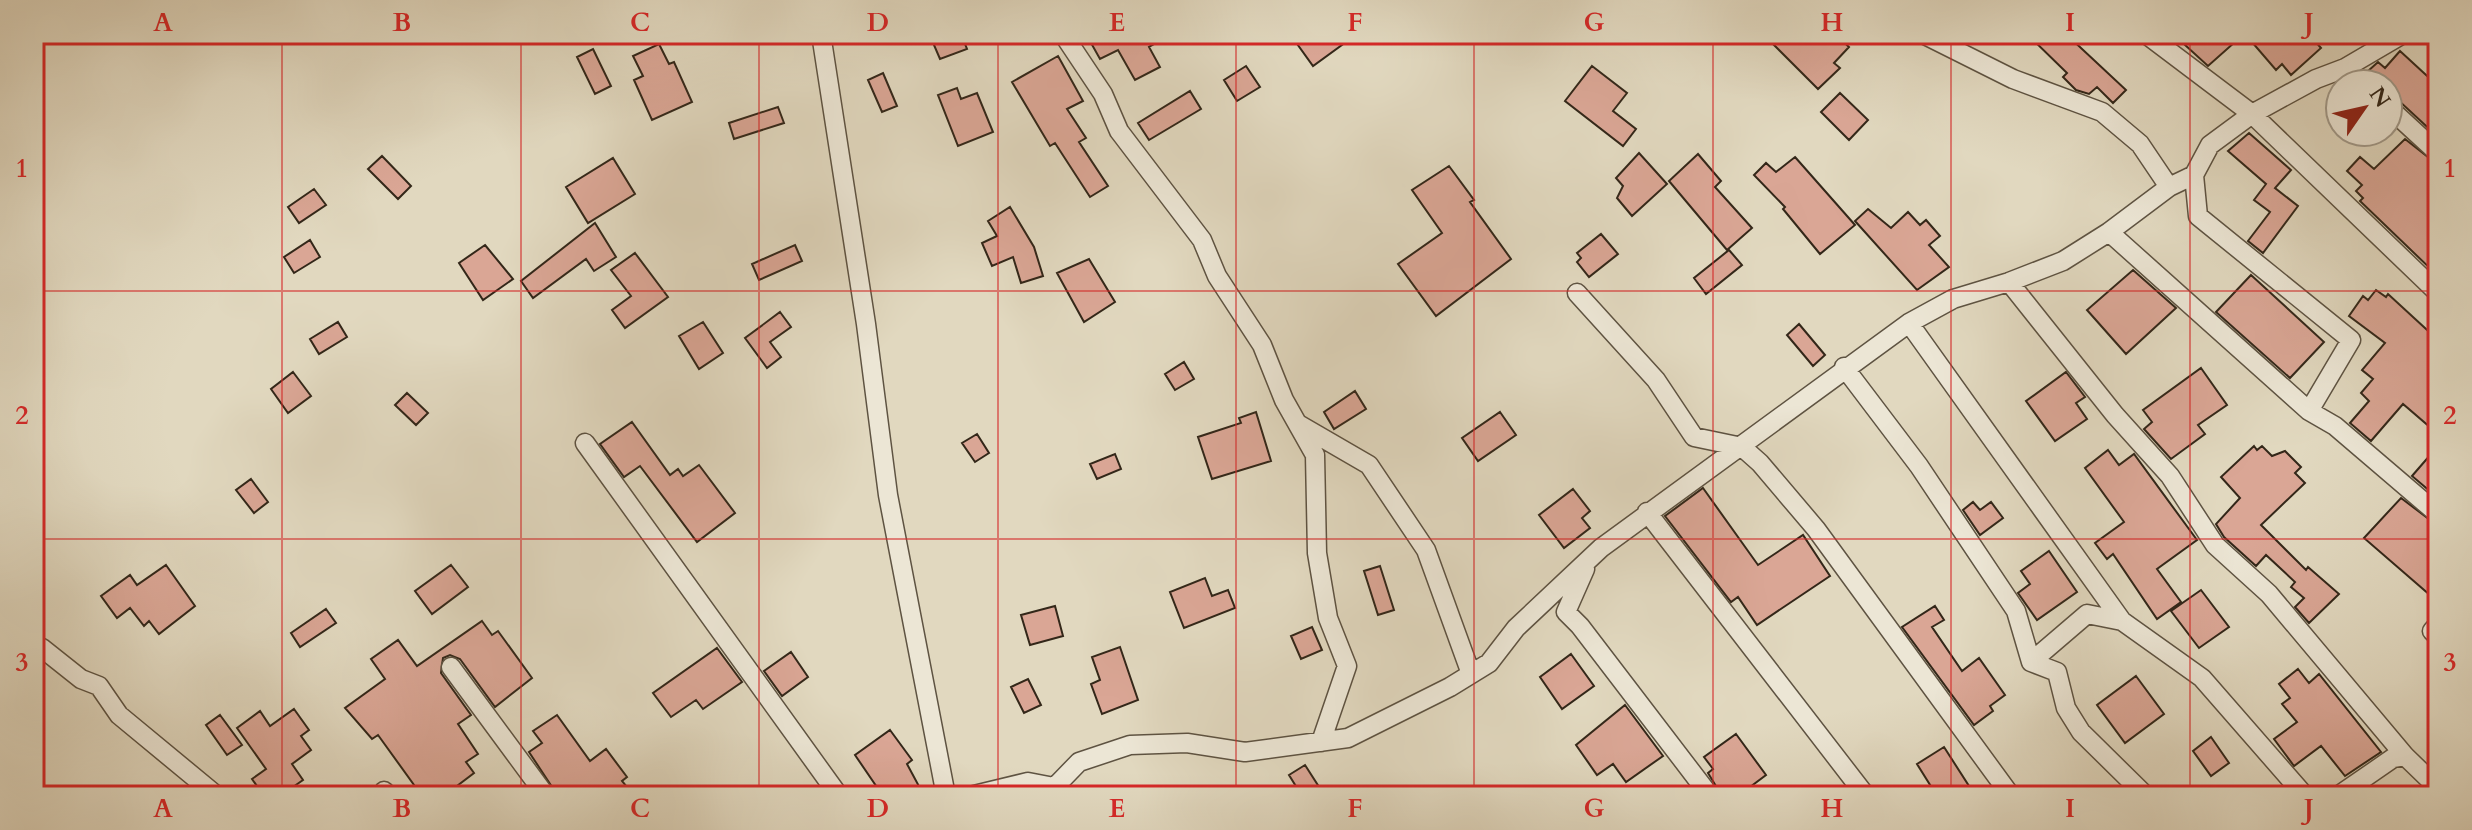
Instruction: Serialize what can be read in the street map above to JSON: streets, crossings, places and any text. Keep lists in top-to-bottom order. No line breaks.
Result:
{"north":"top right","grid":{"columns":["A","B","C","D","E","F","G","H","I","J"],"rows":["1","2","3"]}}
